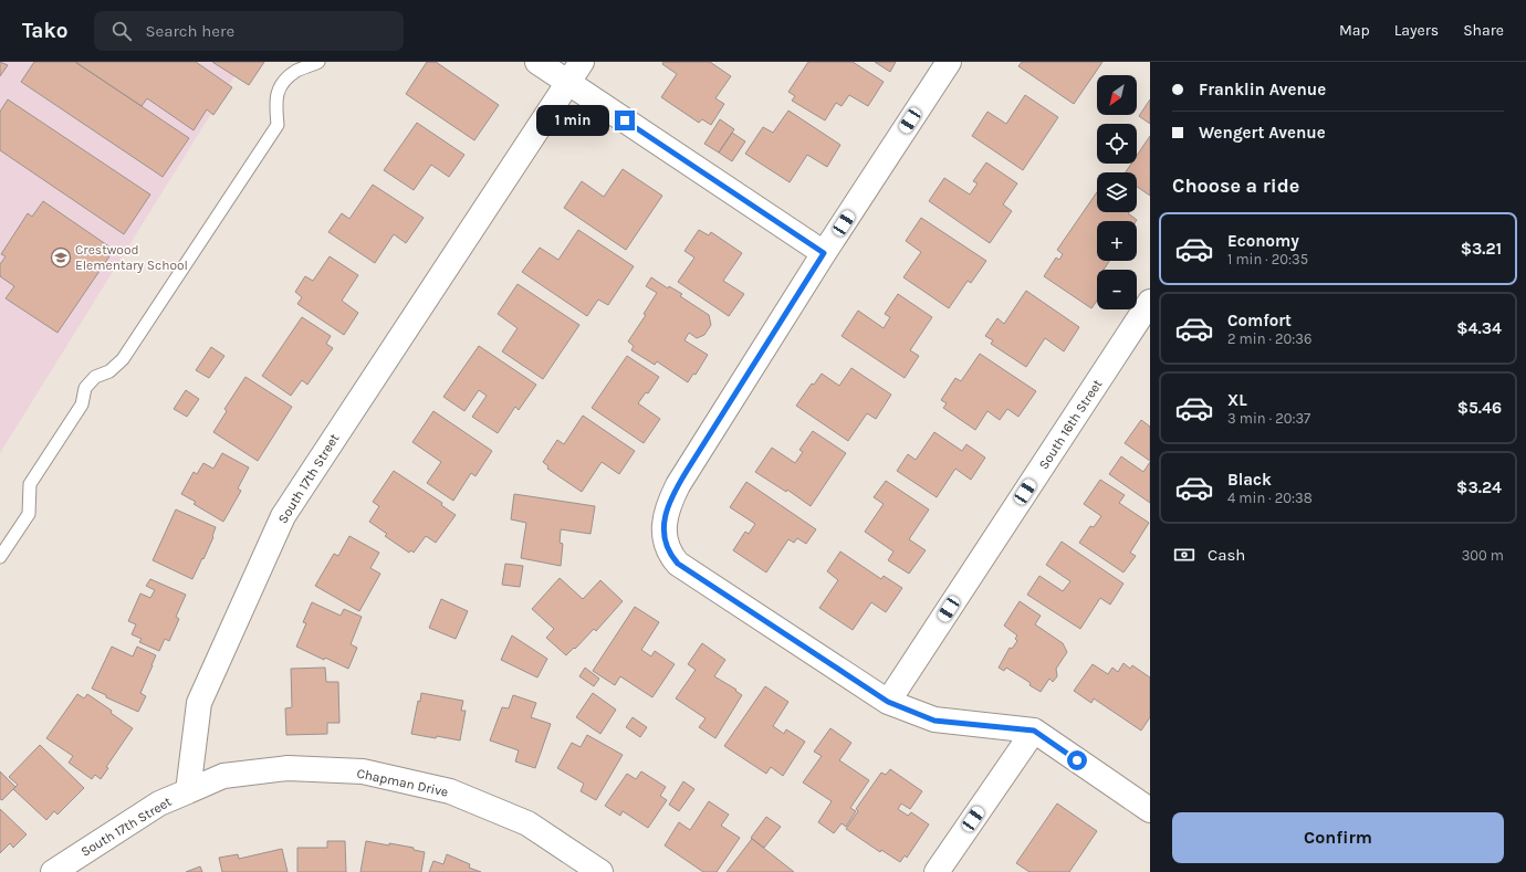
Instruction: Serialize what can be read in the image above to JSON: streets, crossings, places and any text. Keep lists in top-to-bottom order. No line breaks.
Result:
{"streets":{"street":["South 16th Street","South 17th Street","Chapman Drive"]},"crossings":[["South 17th Street","Chapman Drive"]],"places":{"school or university":["Crestwood Elementary School"]},"north":"bottom left","page":{"header":"Tako","search":"Search here","nav":["Map","Layers","Share"],"banner":["Franklin Avenue","Wengert Avenue"],"map_buttons":["+","−"],"bubble":"1 min","heading":"Choose a ride","list":[{"name":"Economy","note":"1 min · 20:35","value":"$3.21"},{"name":"Comfort","note":"2 min · 20:36","value":"$4.34"},{"name":"XL","note":"3 min · 20:37","value":"$5.46"},{"name":"Black","note":"4 min · 20:38","value":"$3.24"}],"pay":["Cash","300 m"],"buttons":"Confirm"}}
